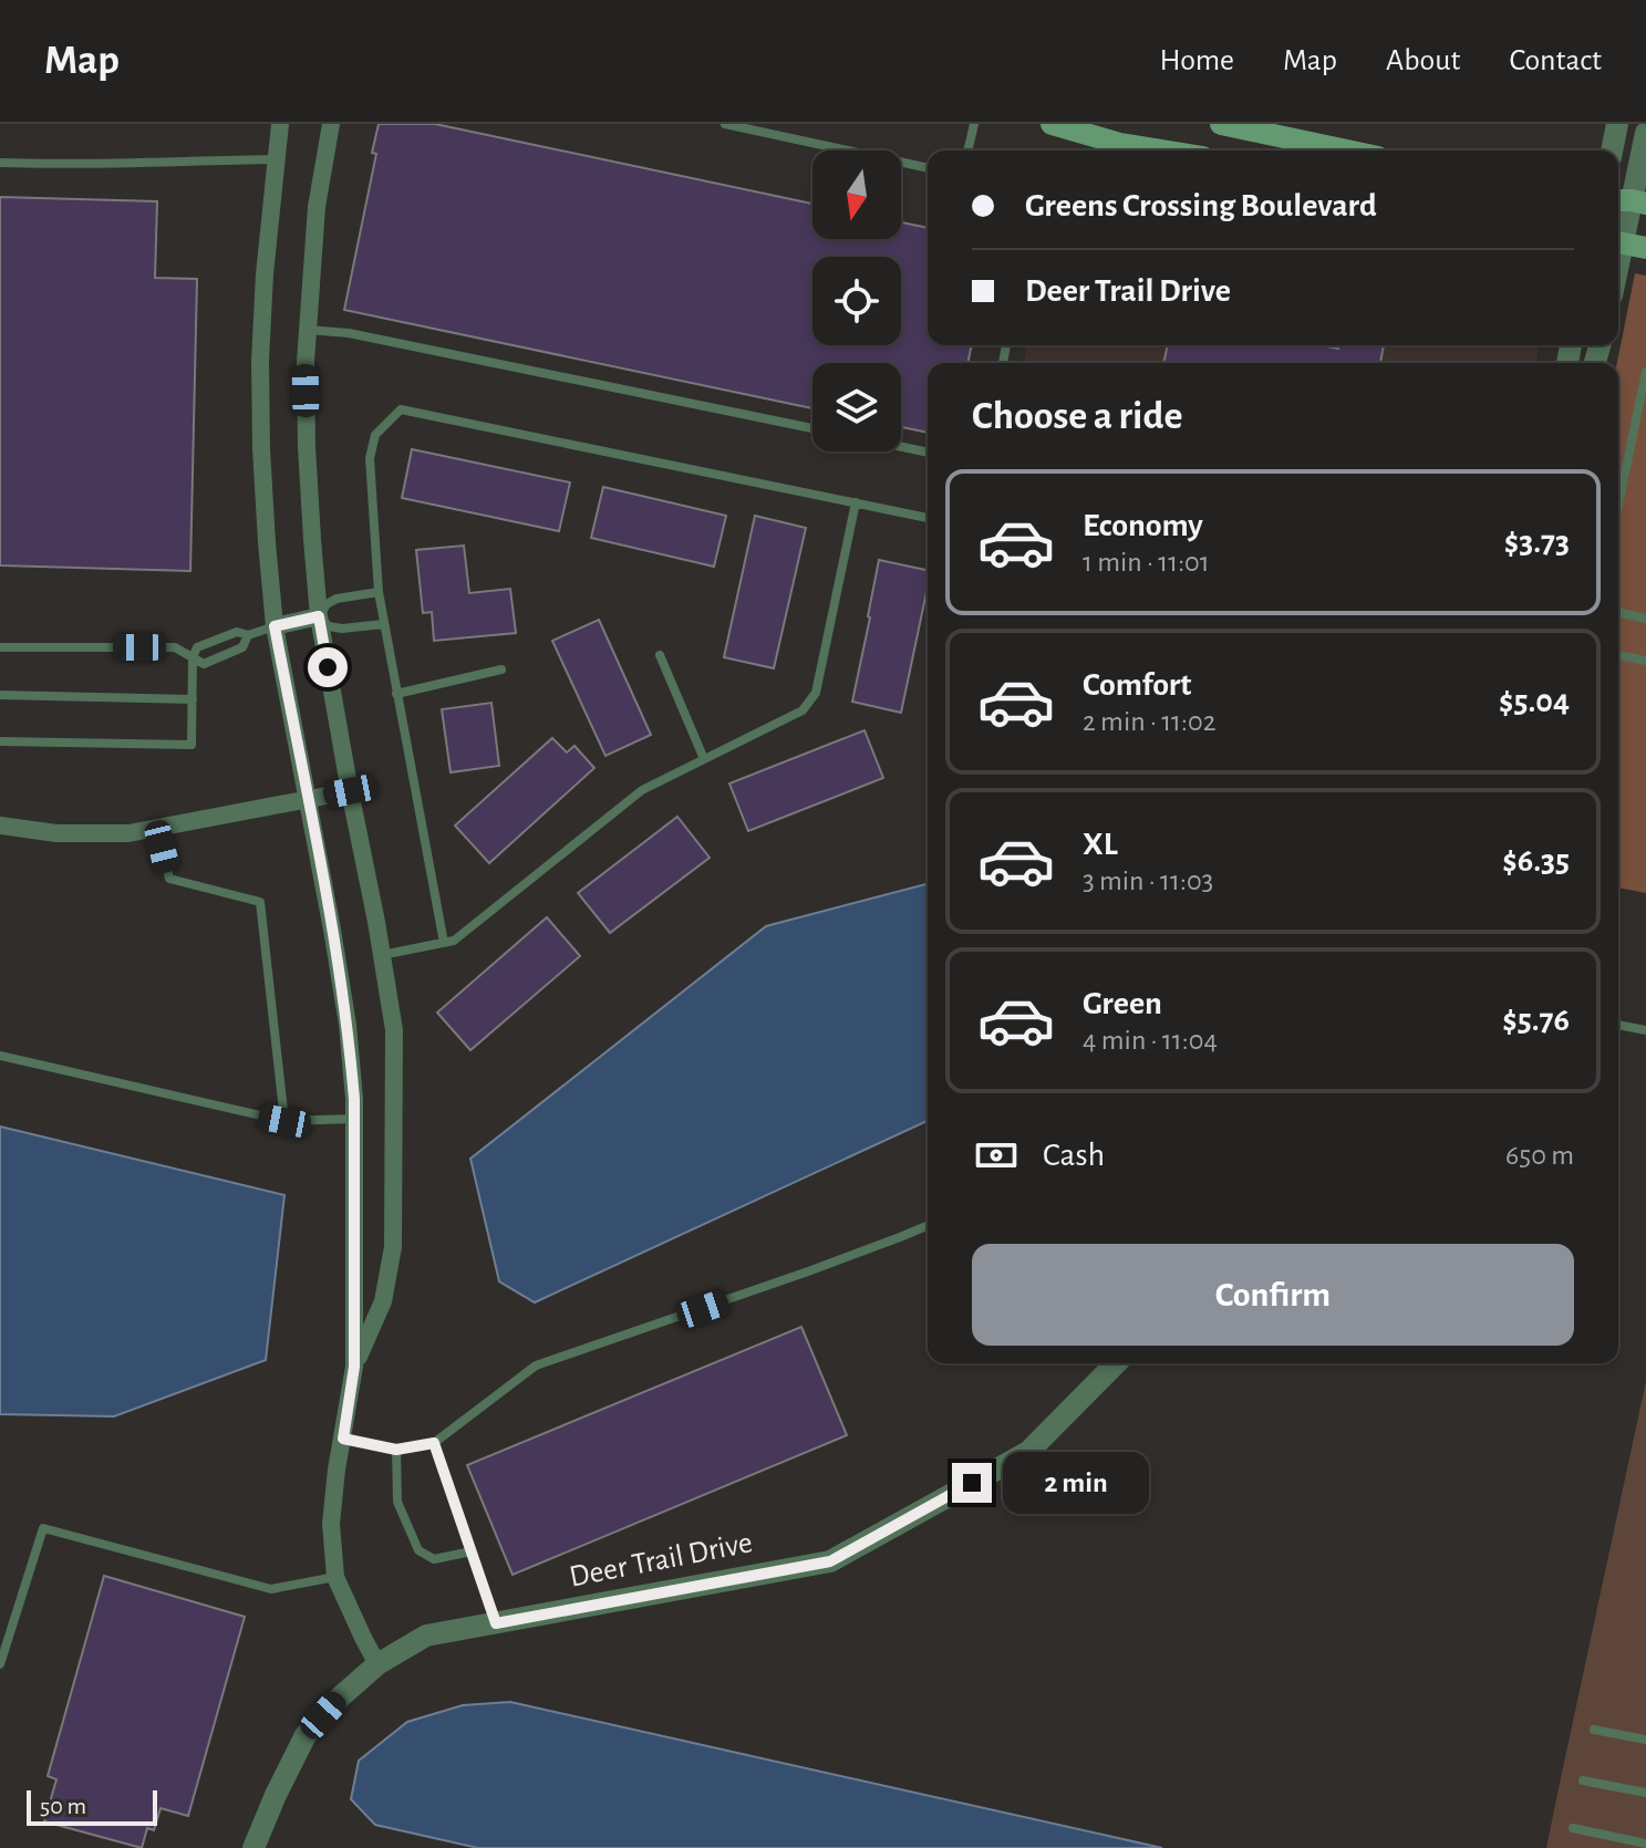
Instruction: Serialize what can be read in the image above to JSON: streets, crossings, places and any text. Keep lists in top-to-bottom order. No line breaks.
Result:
{"streets":{"street":["Deer Trail Drive"]},"scale_bar":"50 m","north":"bottom","page":{"header":"Map","nav":["Home","Map","About","Contact"],"banner":["Greens Crossing Boulevard","Deer Trail Drive"],"heading":"Choose a ride","list":[{"name":"Economy","note":"1 min · 11:01","value":"$3.73"},{"name":"Comfort","note":"2 min · 11:02","value":"$5.04"},{"name":"XL","note":"3 min · 11:03","value":"$6.35"},{"name":"Green","note":"4 min · 11:04","value":"$5.76"}],"pay":["Cash","650 m"],"buttons":"Confirm","bubble":"2 min","scale":"50 m"}}
